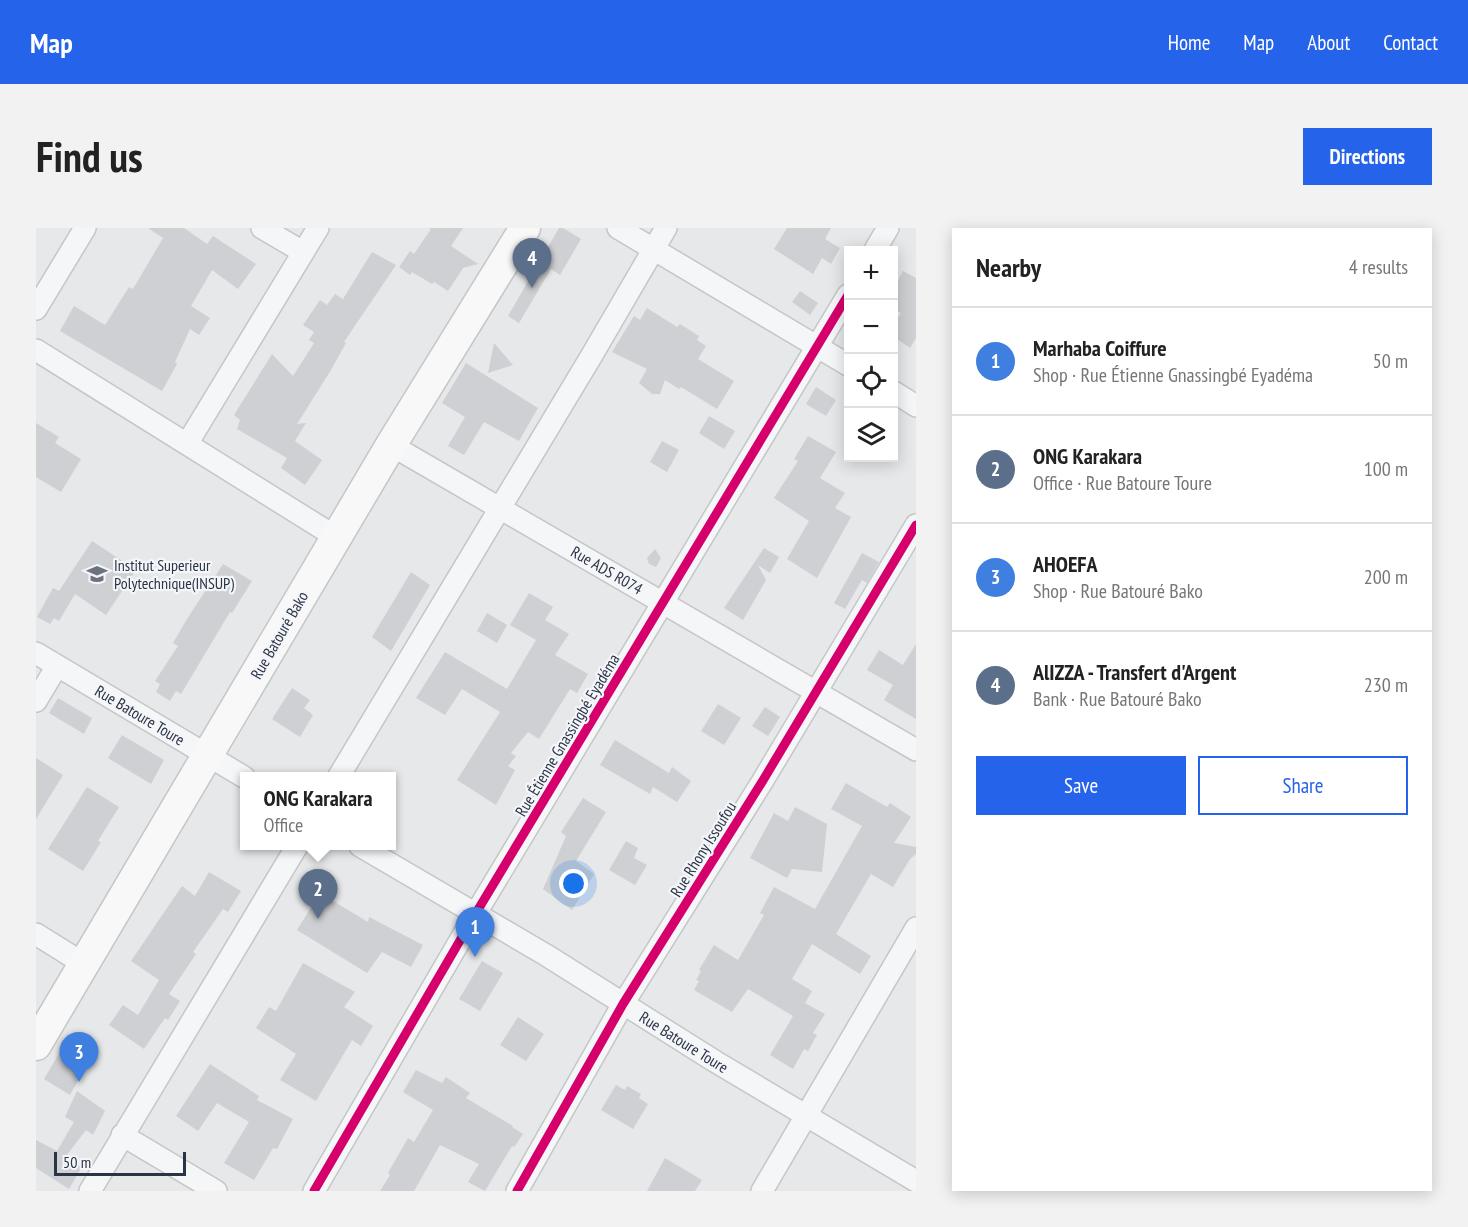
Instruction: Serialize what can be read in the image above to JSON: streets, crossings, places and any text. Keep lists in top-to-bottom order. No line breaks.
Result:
{"streets":{"main road":["Rue Batouré Bako"],"street":["Rue ADS R074","Rue Batoure Toure","Rue Étienne Gnassingbé Eyadéma","Rue Rhony Issoufou"]},"crossings":[["Rue ADS R074","Rue Batouré Bako"],["Rue ADS R074","Rue Étienne Gnassingbé Eyadéma"],["Rue ADS R074","Rue Rhony Issoufou"],["Rue Batouré Bako","Rue Batoure Toure"],["Rue Batoure Toure","Rue Étienne Gnassingbé Eyadéma"],["Rue Batoure Toure","Rue Rhony Issoufou"]],"places":{"school or university":["Institut Superieur Polytechnique(INSUP)"]},"scale_bar":"50 m","page":{"header":"Map","nav":["Home","Map","About","Contact"],"buttons":["Directions",["Save","Share"]],"title":"Find us","heading":["Nearby","4 results"],"pins":["4","2","1","3"],"map_buttons":["+","−"],"list":[{"mark":"1","name":"Marhaba Coiffure","note":"Shop · Rue Étienne Gnassingbé Eyadéma","value":"50 m"},{"mark":"2","name":"ONG Karakara","note":"Office · Rue Batoure Toure","value":"100 m"},{"mark":"3","name":"AHOEFA","note":"Shop · Rue Batouré Bako","value":"200 m"},{"mark":"4","name":"AlIZZA - Transfert d'Argent","note":"Bank · Rue Batouré Bako","value":"230 m"}],"popup":["ONG Karakara","Office"],"scale":"50 m"}}
